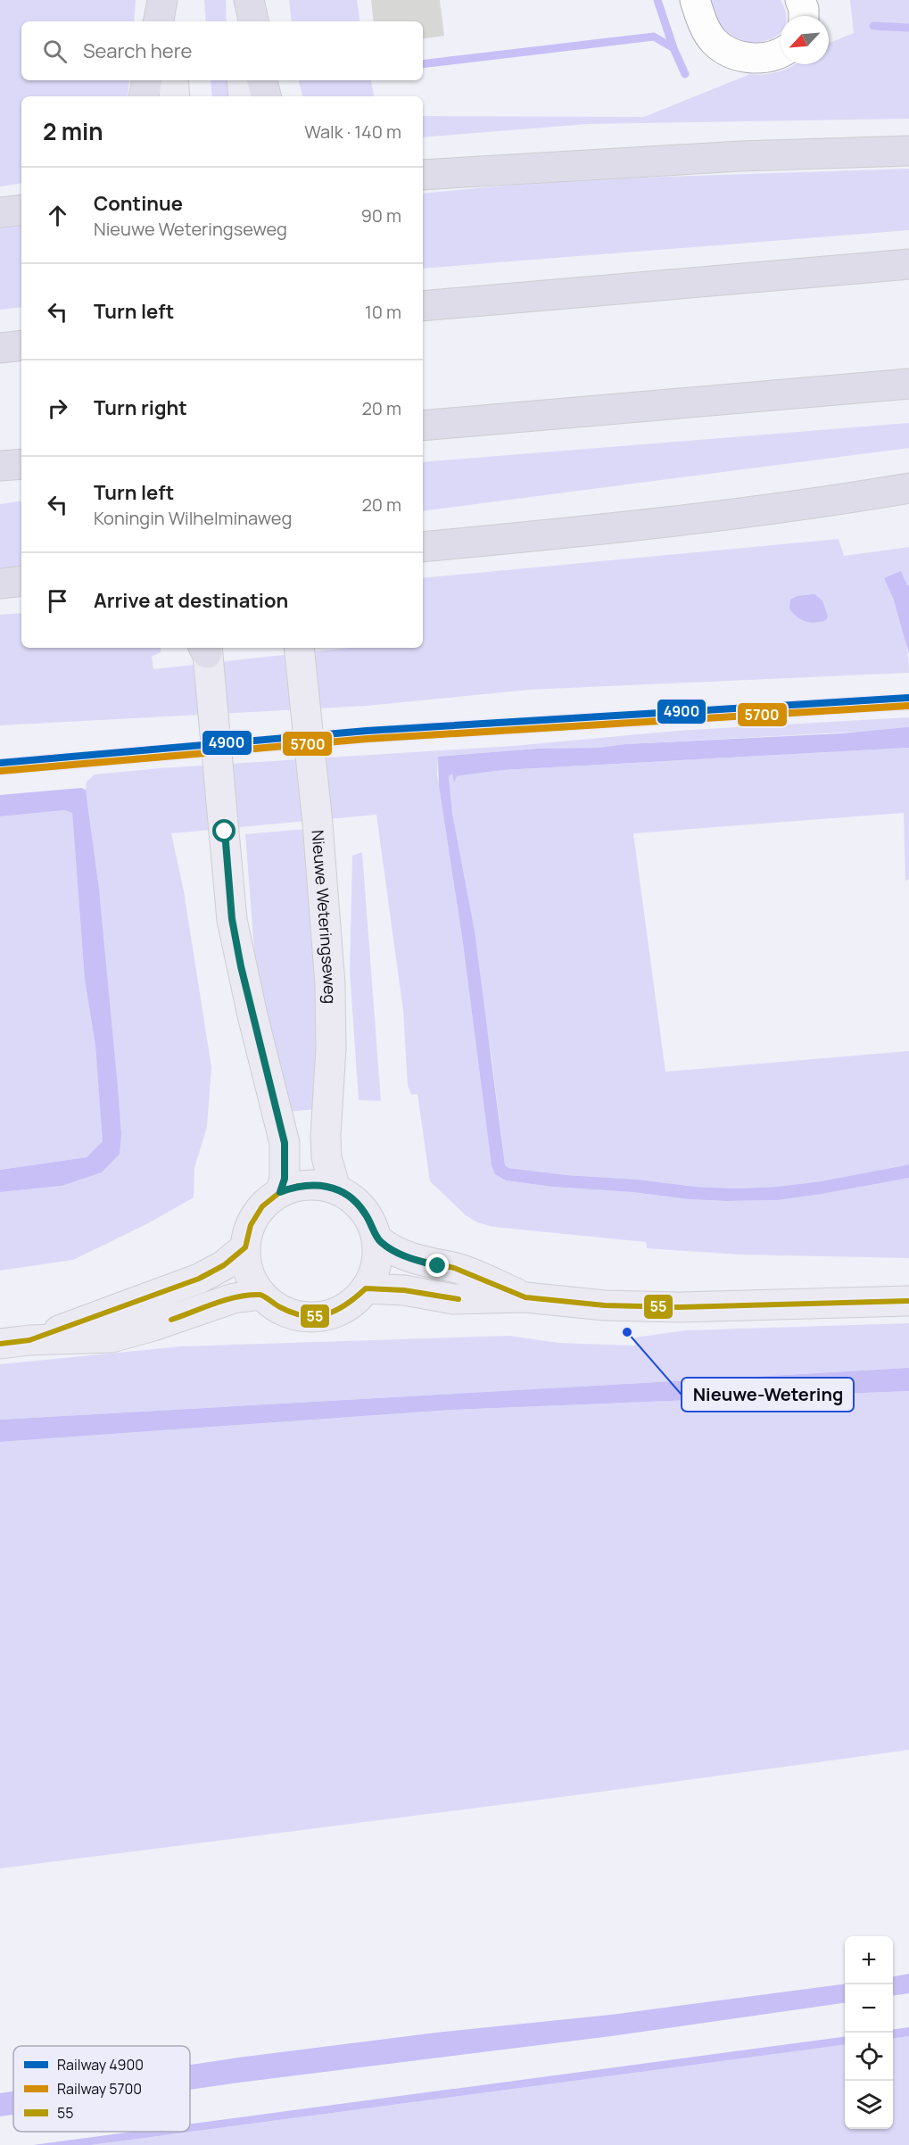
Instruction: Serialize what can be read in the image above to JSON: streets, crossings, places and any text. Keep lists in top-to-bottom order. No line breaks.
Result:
{"streets":{"main road":["Nieuwe Weteringseweg"]},"places":["Nieuwe-Wetering"],"lines":["rail line 4900","rail line 5700","transit line 55"],"legend":["Railway 4900","Railway 5700","55"],"north":"bottom left","page":{"search":"Search here","heading":["2 min","Walk · 140 m"],"list":[["Continue","Nieuwe Weteringseweg","90 m"],["Turn left","10 m"],["Turn right","20 m"],["Turn left","Koningin Wilhelminaweg","20 m"],"Arrive at destination"],"map_buttons":["+","−"]}}
